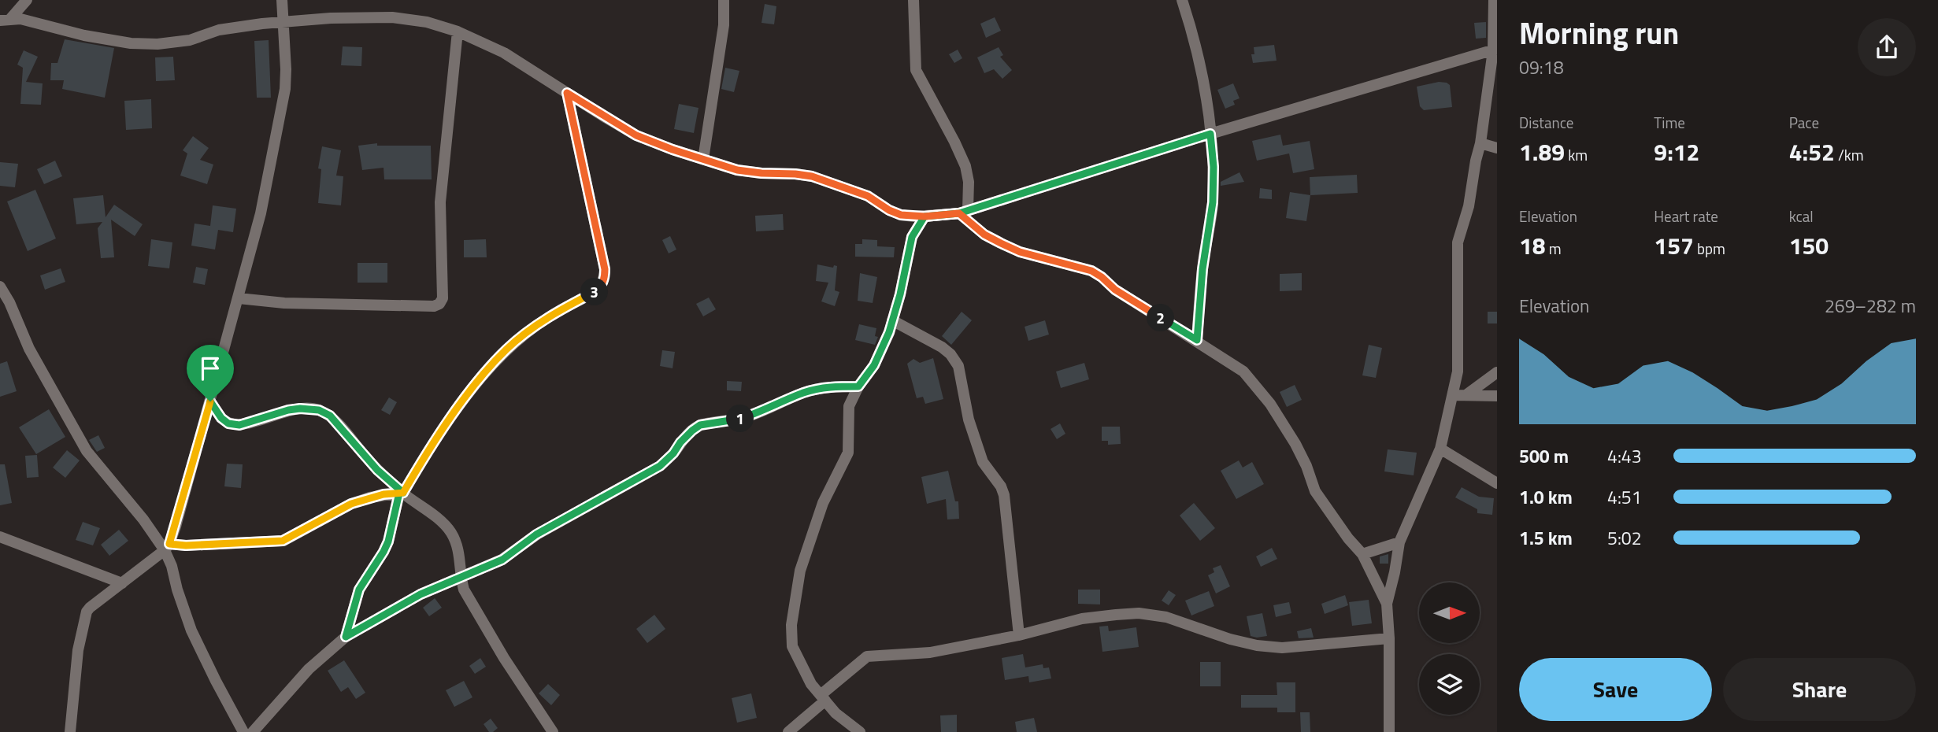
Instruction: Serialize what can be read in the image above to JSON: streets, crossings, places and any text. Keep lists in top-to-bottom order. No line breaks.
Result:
{"north":"right","page":{"heading":["Morning run","09:18"],"stats":[["Distance","1.89 km"],["Time","9:12"],["Pace","4:52 /km"],["Elevation","18 m"],["Heart rate","157 bpm"],["kcal","150"]],"pins":["3","2","1"],"chart":["Elevation","269–282 m"],"list":[{"name":"500 m","note":"4:43"},{"name":"1.0 km","note":"4:51"},{"name":"1.5 km","note":"5:02"}],"buttons":["Save","Share"]}}
